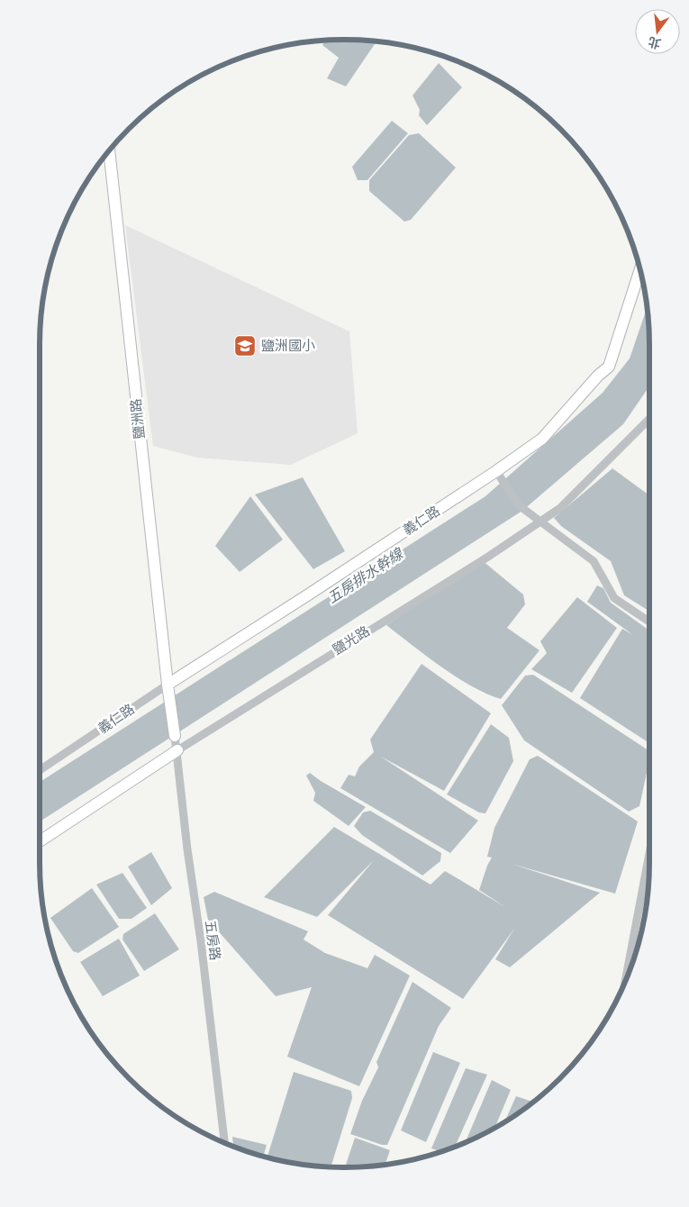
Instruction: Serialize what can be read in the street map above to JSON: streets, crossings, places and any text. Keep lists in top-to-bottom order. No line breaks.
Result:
{"streets":{"street":["鹽洲路","義仁路","鹽光路","五房路"]},"crossings":[["鹽洲路","義仁路"],["鹽洲路","五房路"],["鹽光路","五房路"]],"water":["五房排水幹線"],"places":{"school or university":["鹽洲國小"]},"north":"bottom"}
